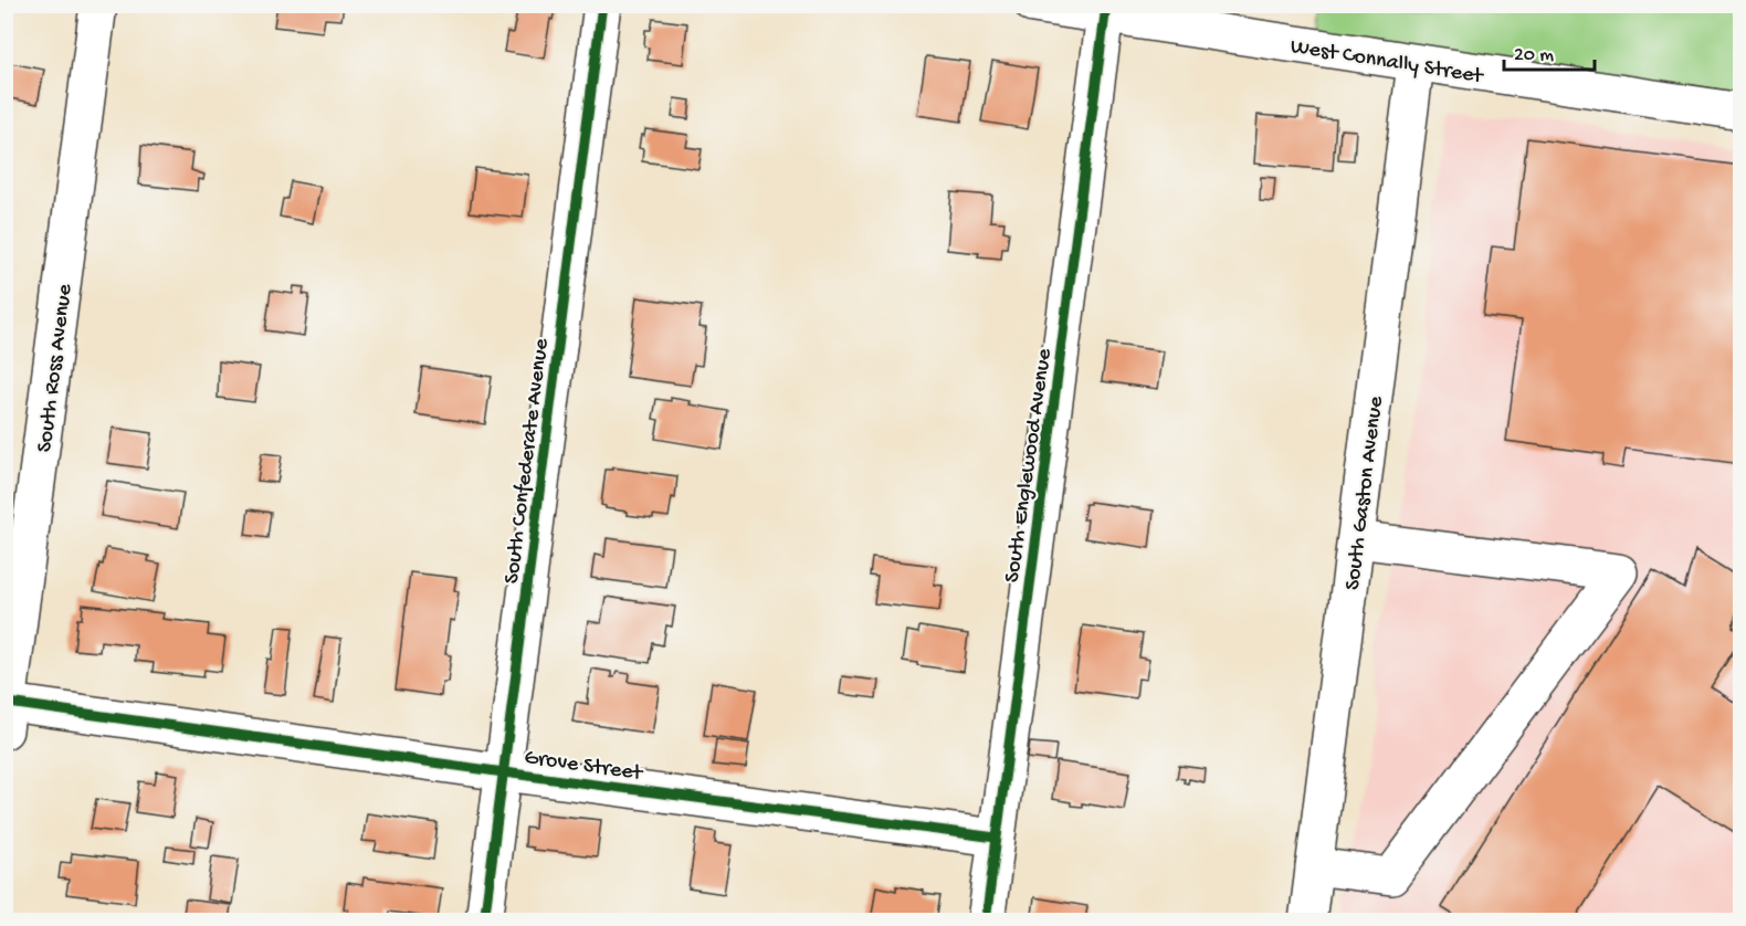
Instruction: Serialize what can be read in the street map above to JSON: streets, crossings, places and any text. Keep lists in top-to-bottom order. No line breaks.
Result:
{"streets":{"street":["West Connally Street","South Ross Avenue","South Confederate Avenue","South Englewood Avenue","South Gaston Avenue","Grove Street"]},"crossings":[["West Connally Street","South Englewood Avenue"],["West Connally Street","South Gaston Avenue"],["South Ross Avenue","Grove Street"],["South Confederate Avenue","Grove Street"],["South Englewood Avenue","Grove Street"]],"scale_bar":"20 m"}
